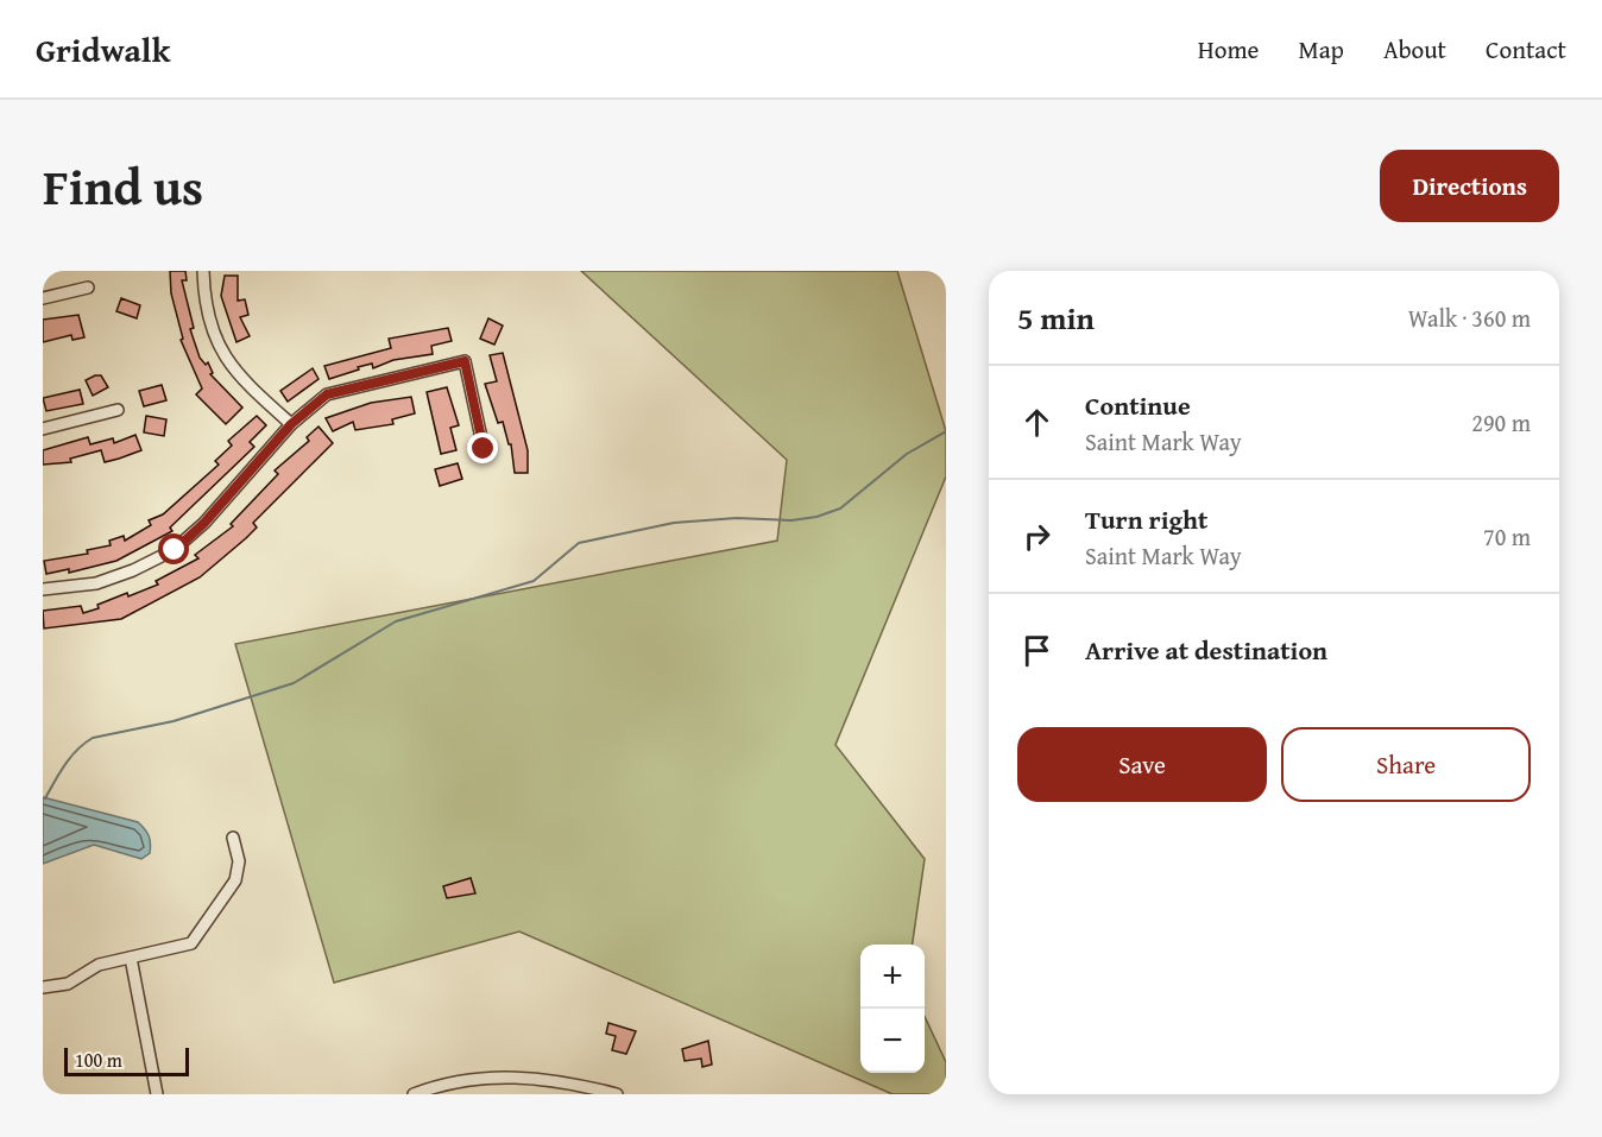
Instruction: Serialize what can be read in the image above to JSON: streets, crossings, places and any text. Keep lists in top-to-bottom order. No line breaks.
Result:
{"scale_bar":"100 m","page":{"header":"Gridwalk","nav":["Home","Map","About","Contact"],"title":"Find us","buttons":["Directions",["Save","Share"]],"heading":["5 min","Walk · 360 m"],"list":[["Continue","Saint Mark Way","290 m"],["Turn right","Saint Mark Way","70 m"],"Arrive at destination"],"map_buttons":["+","−"],"scale":"100 m"}}
